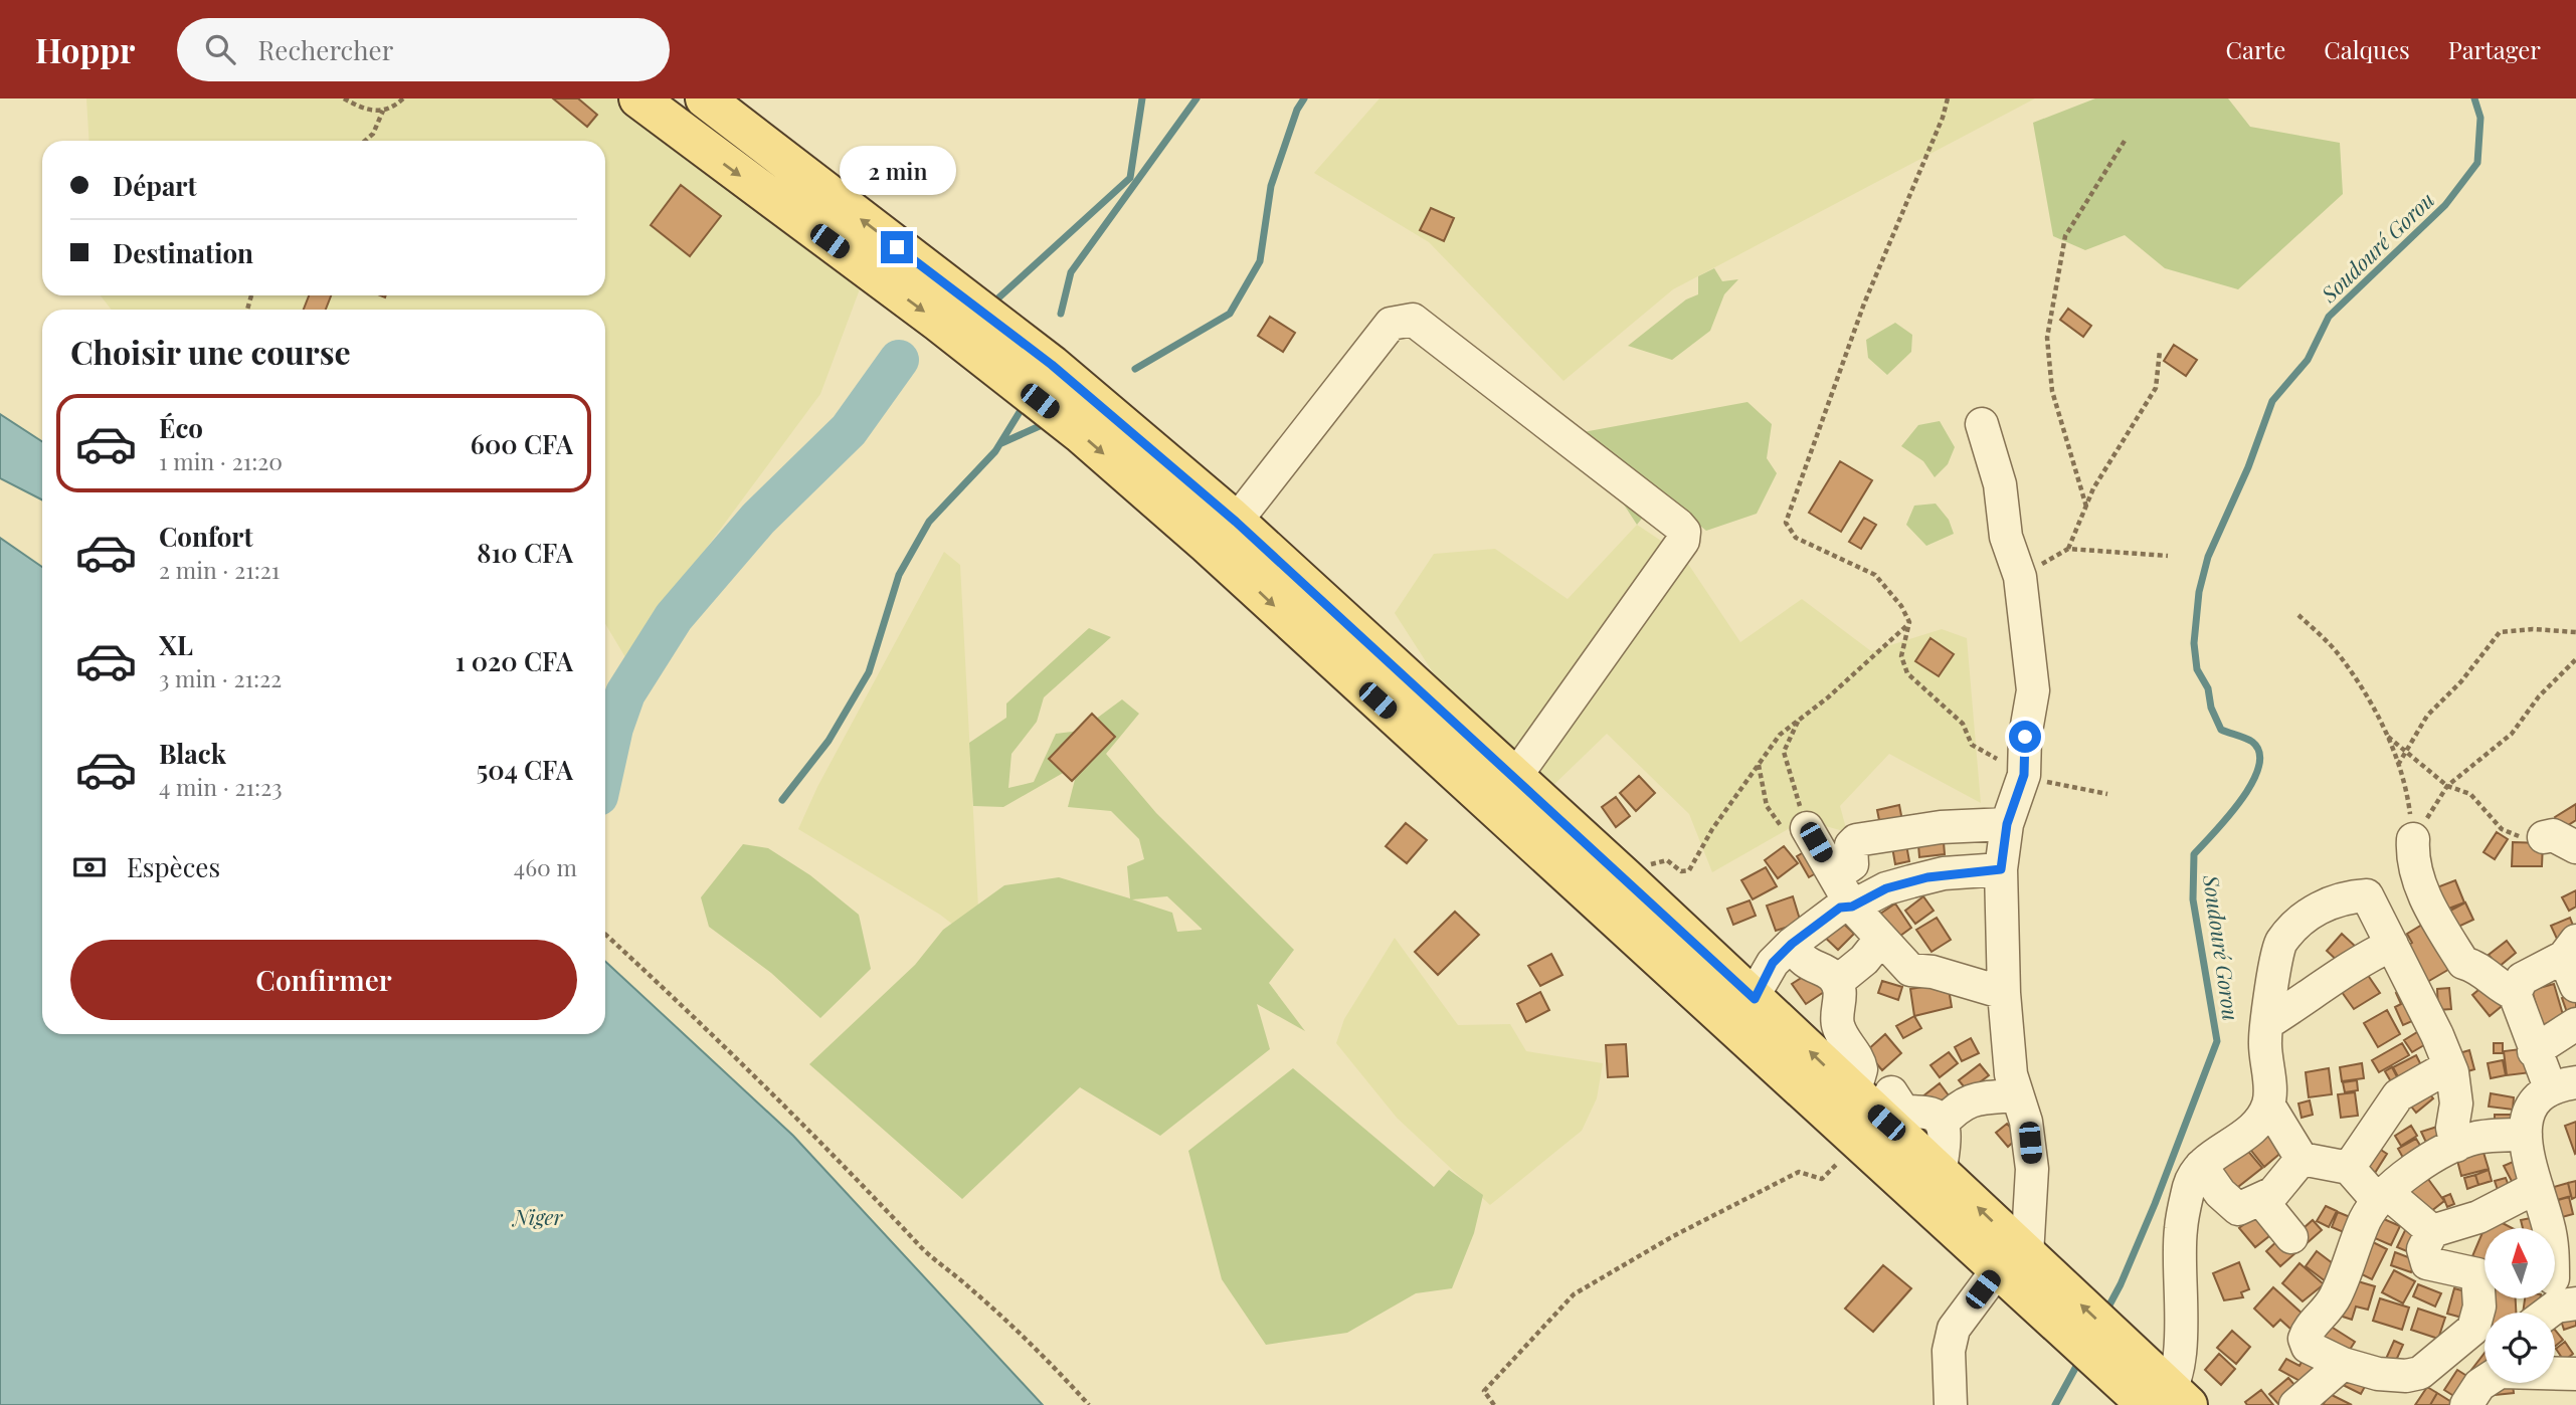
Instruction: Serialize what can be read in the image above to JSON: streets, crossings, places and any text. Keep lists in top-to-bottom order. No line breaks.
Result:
{"water":["Soudouré Gorou","Niger"],"north":"top","page":{"header":"Hoppr","search":"Rechercher","nav":["Carte","Calques","Partager"],"banner":["Départ","Destination"],"bubble":"2 min","heading":"Choisir une course","list":[{"name":"Éco","note":"1 min · 21:20","value":"600 CFA"},{"name":"Confort","note":"2 min · 21:21","value":"810 CFA"},{"name":"XL","note":"3 min · 21:22","value":"1 020 CFA"},{"name":"Black","note":"4 min · 21:23","value":"504 CFA"}],"pay":["Espèces","460 m"],"buttons":"Confirmer"}}
